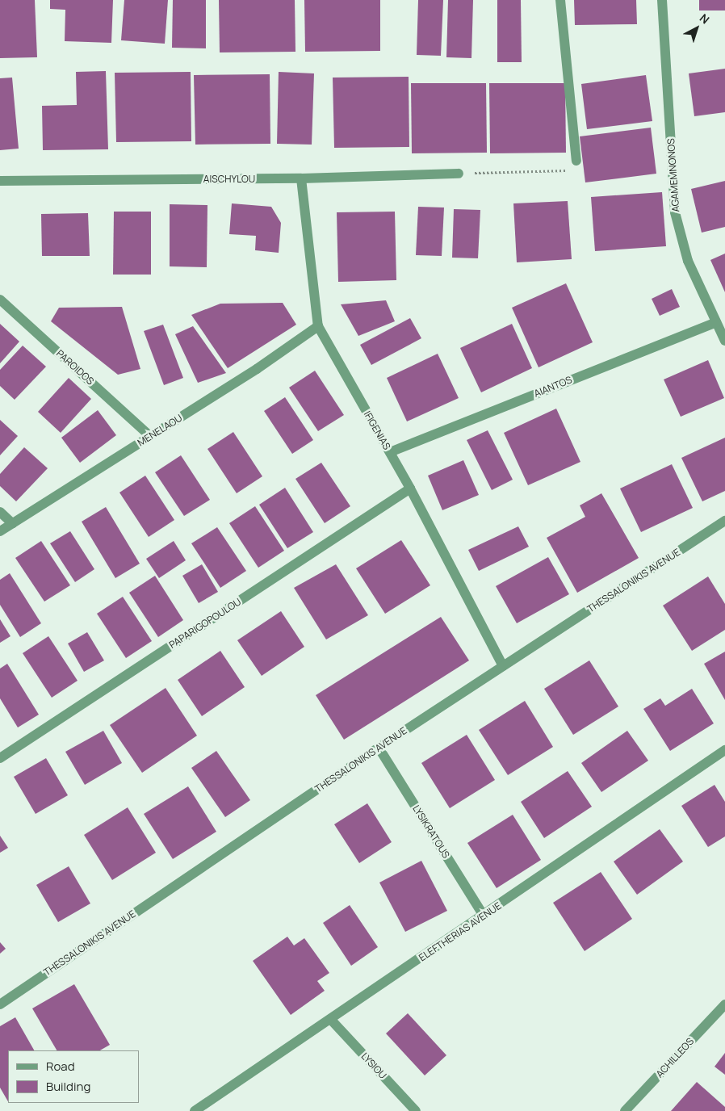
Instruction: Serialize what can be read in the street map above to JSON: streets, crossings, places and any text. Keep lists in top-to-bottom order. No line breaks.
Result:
{"streets":{"street":["AGAMEMNONOS","AISCHYLOU","PAROIDOS","AIANTOS","MENELAOU","IFIGENIAS","THESSALONIKIS AVENUE","PAPARIGOPOULOU","LYSIKRATOUS","ELEFTHERIAS AVENUE","ACHILLEOS","LYSIOU"]},"crossings":[["AGAMEMNONOS","AIANTOS"],["AISCHYLOU","IFIGENIAS"],["PAROIDOS","MENELAOU"],["AIANTOS","IFIGENIAS"],["MENELAOU","IFIGENIAS"],["IFIGENIAS","THESSALONIKIS AVENUE"],["IFIGENIAS","PAPARIGOPOULOU"],["THESSALONIKIS AVENUE","LYSIKRATOUS"],["LYSIKRATOUS","ELEFTHERIAS AVENUE"],["ELEFTHERIAS AVENUE","LYSIOU"]],"legend":["Road","Building"],"north":"top right"}
